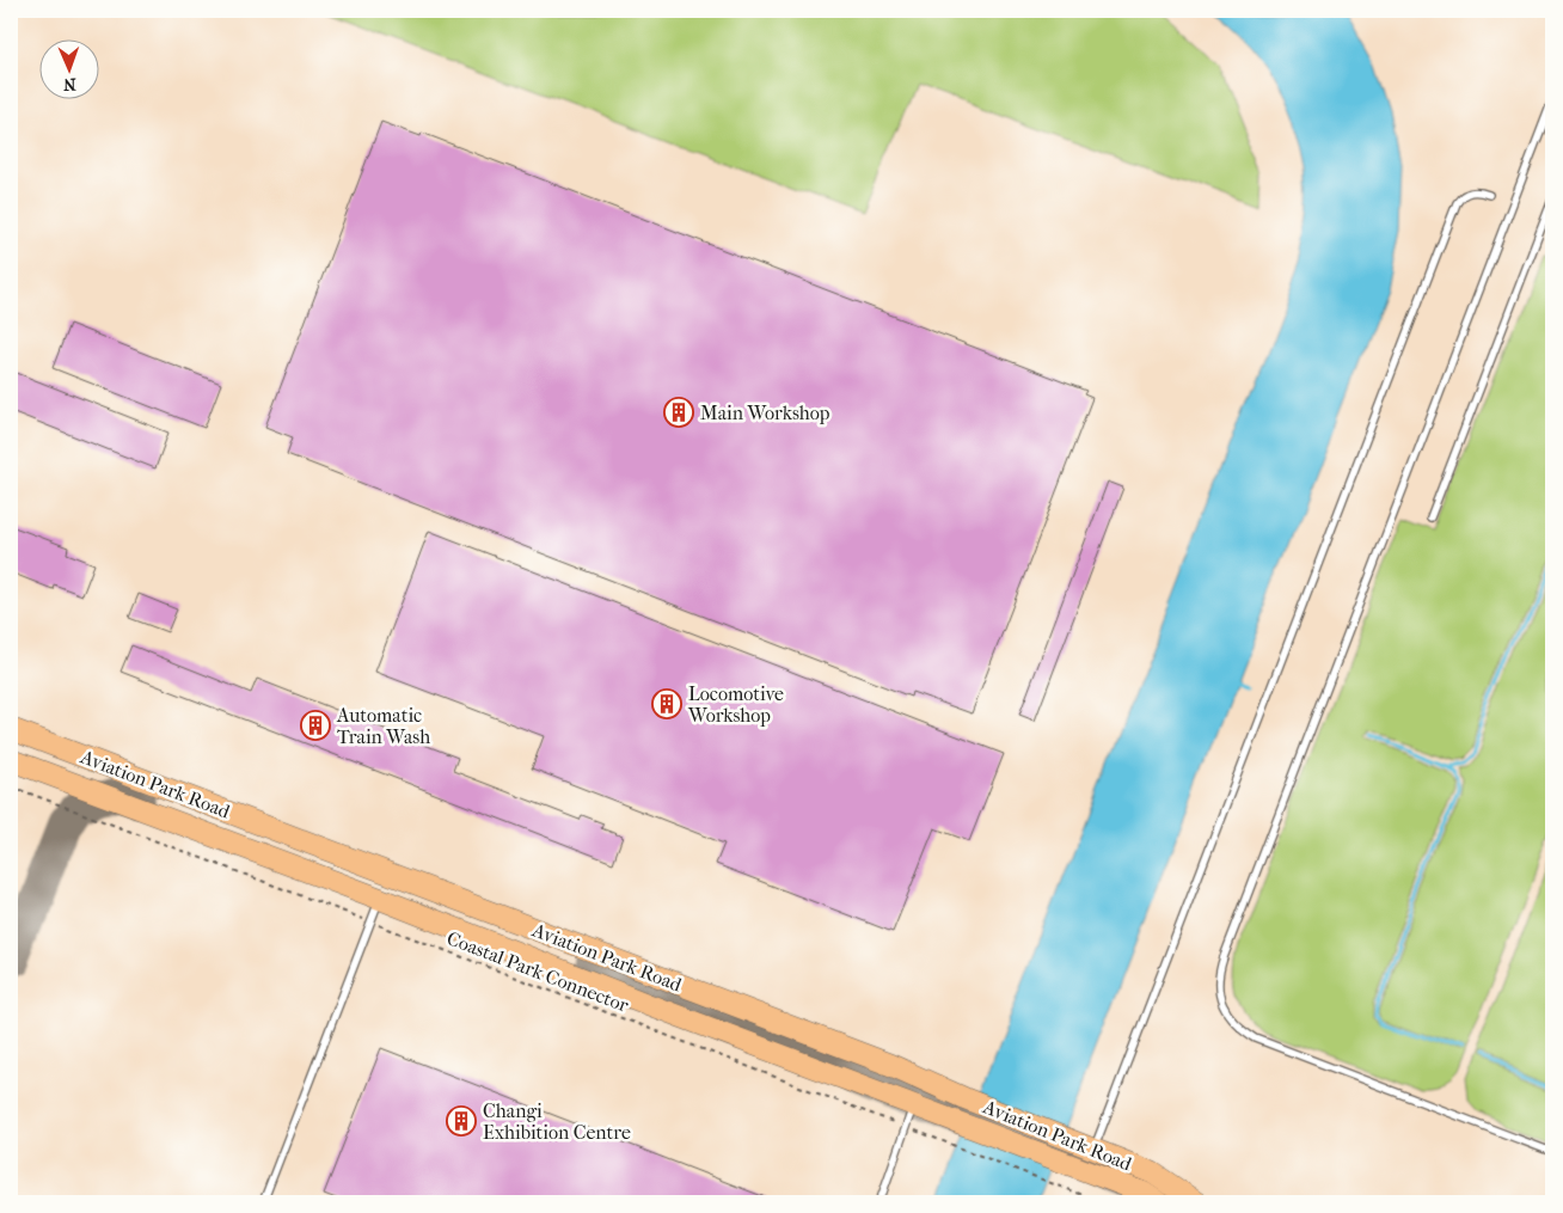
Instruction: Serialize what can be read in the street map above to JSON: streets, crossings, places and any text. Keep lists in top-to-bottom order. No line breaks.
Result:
{"streets":{"main road":["Aviation Park Road"],"path":["Coastal Park Connector"]},"places":{"building":["Main Workshop","Locomotive Workshop","Automatic Train Wash","Changi Exhibition Centre"]},"north":"bottom"}
